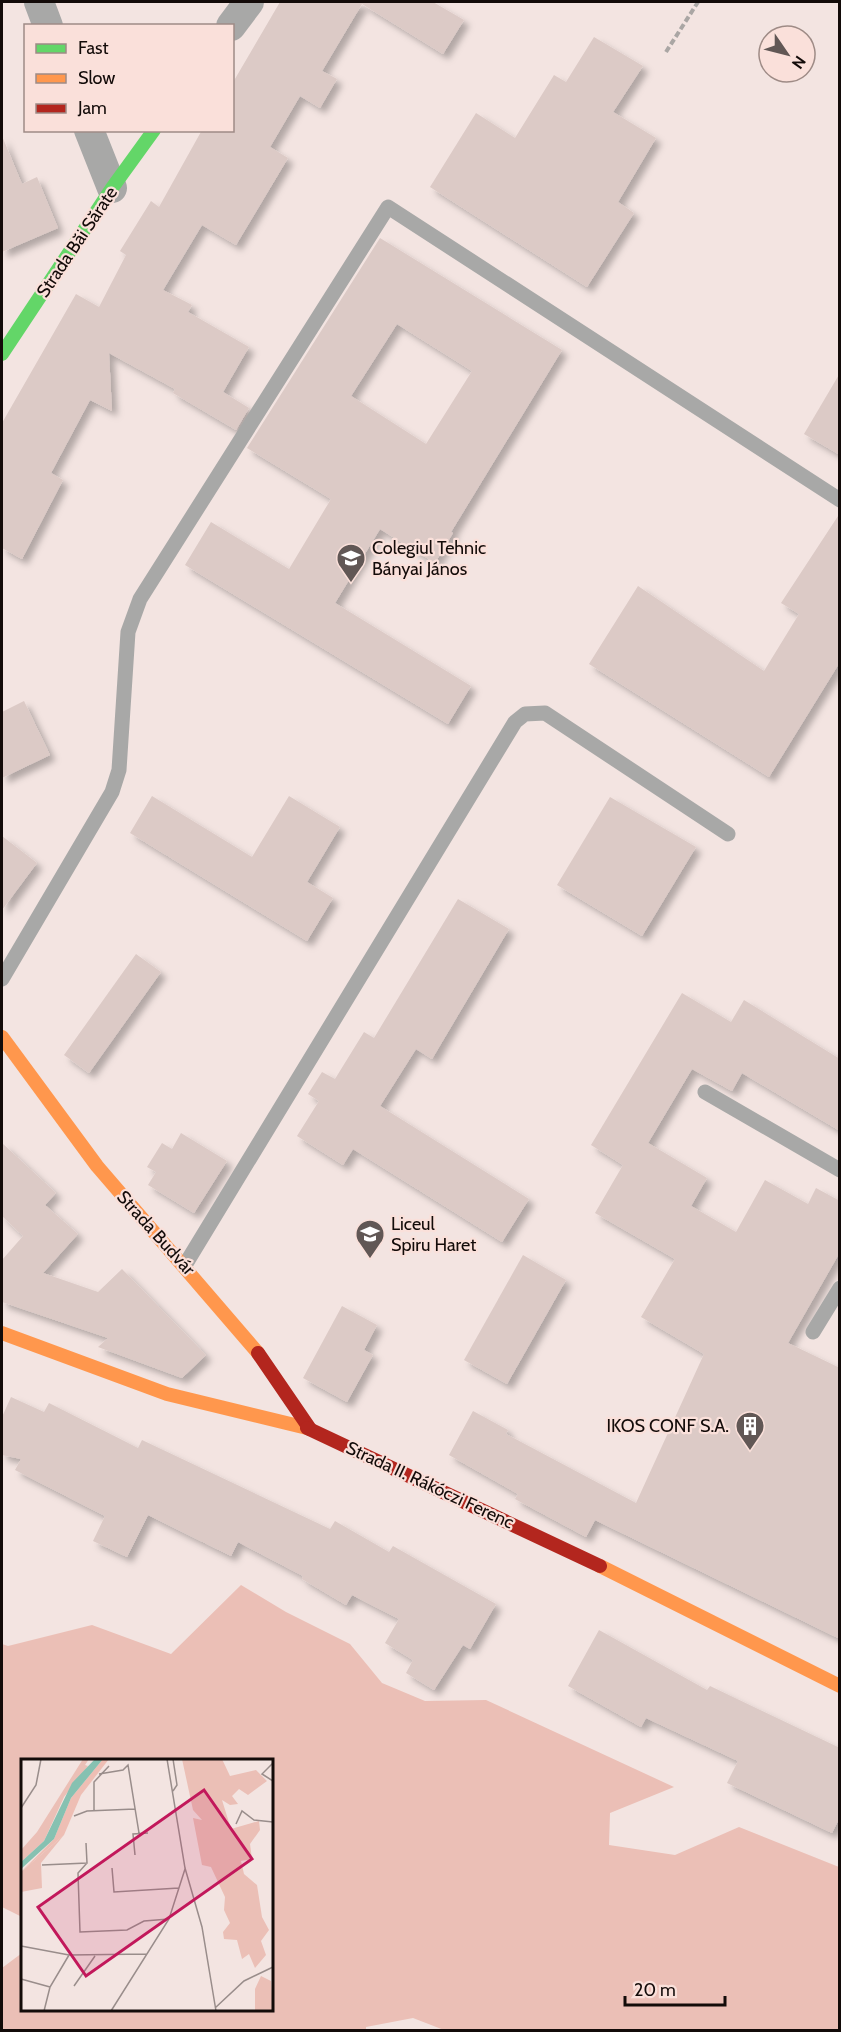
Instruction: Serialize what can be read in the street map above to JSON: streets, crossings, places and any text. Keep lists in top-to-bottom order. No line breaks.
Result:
{"streets":{"main road":["Strada Băi Sărate","Strada Budvár","Strada II. Rákóczi Ferenc"]},"crossings":[["Strada Budvár","Strada II. Rákóczi Ferenc"]],"places":{"school or university":["Colegiul Tehnic Bányai János","Liceul Spiru Haret"],"building":["IKOS CONF S.A."]},"legend":["Fast","Slow","Jam"],"scale_bar":"20 m","north":"bottom right"}
